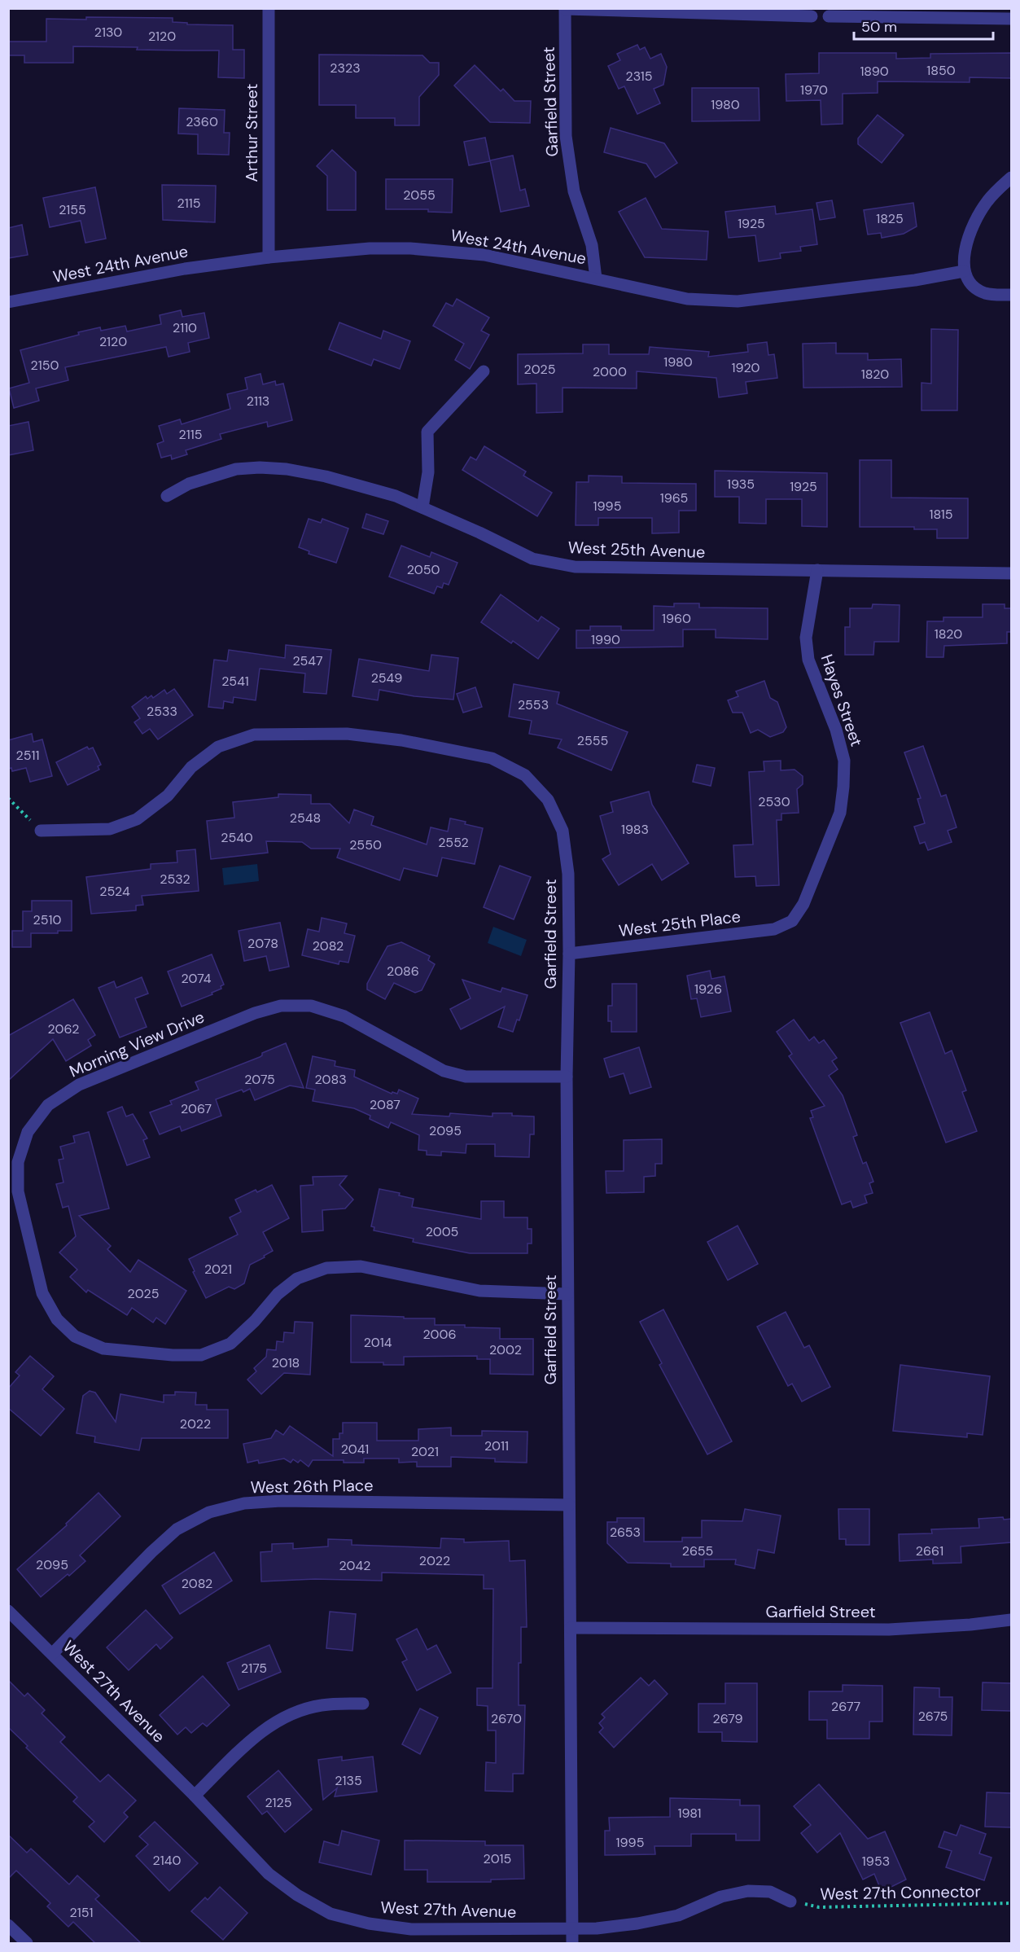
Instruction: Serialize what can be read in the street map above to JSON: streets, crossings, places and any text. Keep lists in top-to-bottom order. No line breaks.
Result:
{"streets":{"street":["Garfield Street","Arthur Street","West 24th Avenue","West 25th Avenue","Hayes Street","West 25th Place","Morning View Drive","West 26th Place","West 27th Avenue"],"path":["West 27th Connector"]},"crossings":[["Garfield Street","West 24th Avenue"],["Garfield Street","West 25th Place"],["Garfield Street","Morning View Drive"],["Garfield Street","West 26th Place"],["Garfield Street","West 27th Avenue"],["Arthur Street","West 24th Avenue"],["West 25th Avenue","Hayes Street"],["Hayes Street","West 25th Place"],["West 26th Place","West 27th Avenue"],["West 27th Avenue","West 27th Connector"]],"house_numbers":["2130","2120","2323","1850","1890","2315","1970","1980","2360","2055","2115","2155","1825","1925","2110","2120","1980","2150","1920","2025","2000","1820","2113","2115","1935","1925","1965","1995","1815","2050","1960","1820","1990","2547","2549","2541","2553","2533","2555","2511","2530","2548","1983","2540","2552","2550","2532","2524","2510","2078","2082","2086","2074","1926","2062","2075","2083","2087","2067","2095","2005","2021","2025","2006","2014","2002","2018","2022","2011","2041","2021","2653","2655","2661","2022","2095","2042","2082","2175","2677","2675","2670","2679","2135","2125","1981","1995","2015","2140","1953","2151"],"scale_bar":"50 m"}
